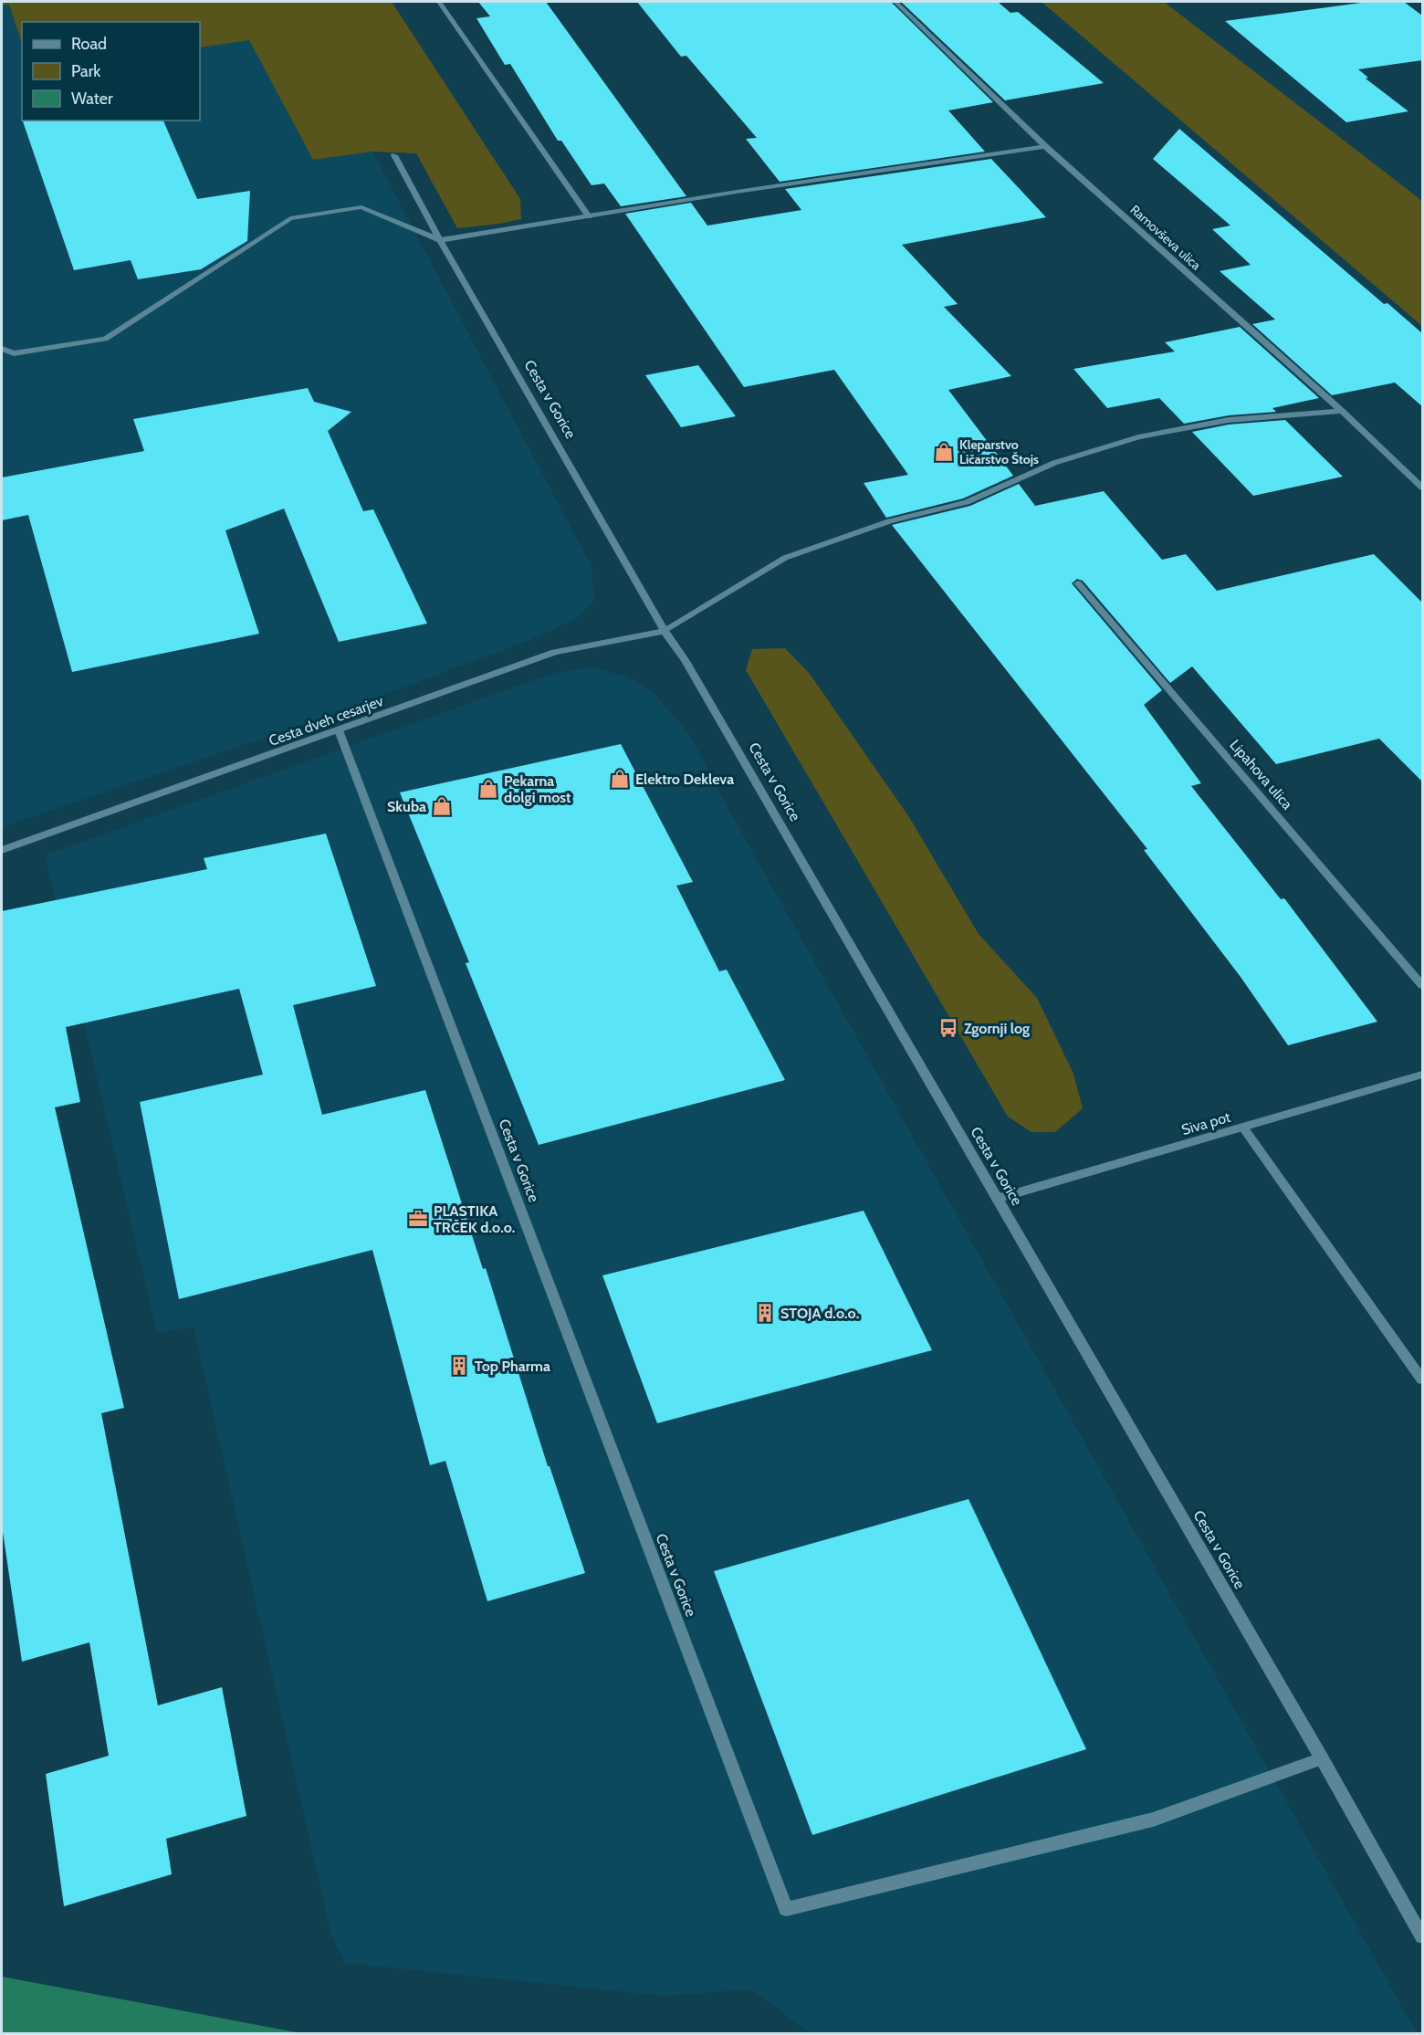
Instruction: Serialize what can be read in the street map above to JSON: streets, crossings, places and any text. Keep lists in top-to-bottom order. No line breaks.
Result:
{"streets":{"street":["Ramovševa ulica","Cesta v Gorice","Cesta dveh cesarjev","Lipahova ulica","Siva pot"]},"crossings":[["Cesta v Gorice","Cesta dveh cesarjev"],["Cesta v Gorice","Siva pot"]],"places":{"shop":["Kleparstvo Ličarstvo Štojs","Elektro Dekleva","Pekarna dolgi most","Skuba"],"bus stop":["Zgornji log"],"office":["PLASTIKA TRČEK d.o.o."],"building":["STOJA d.o.o.","Top Pharma"]},"legend":["Road","Park","Water"]}
